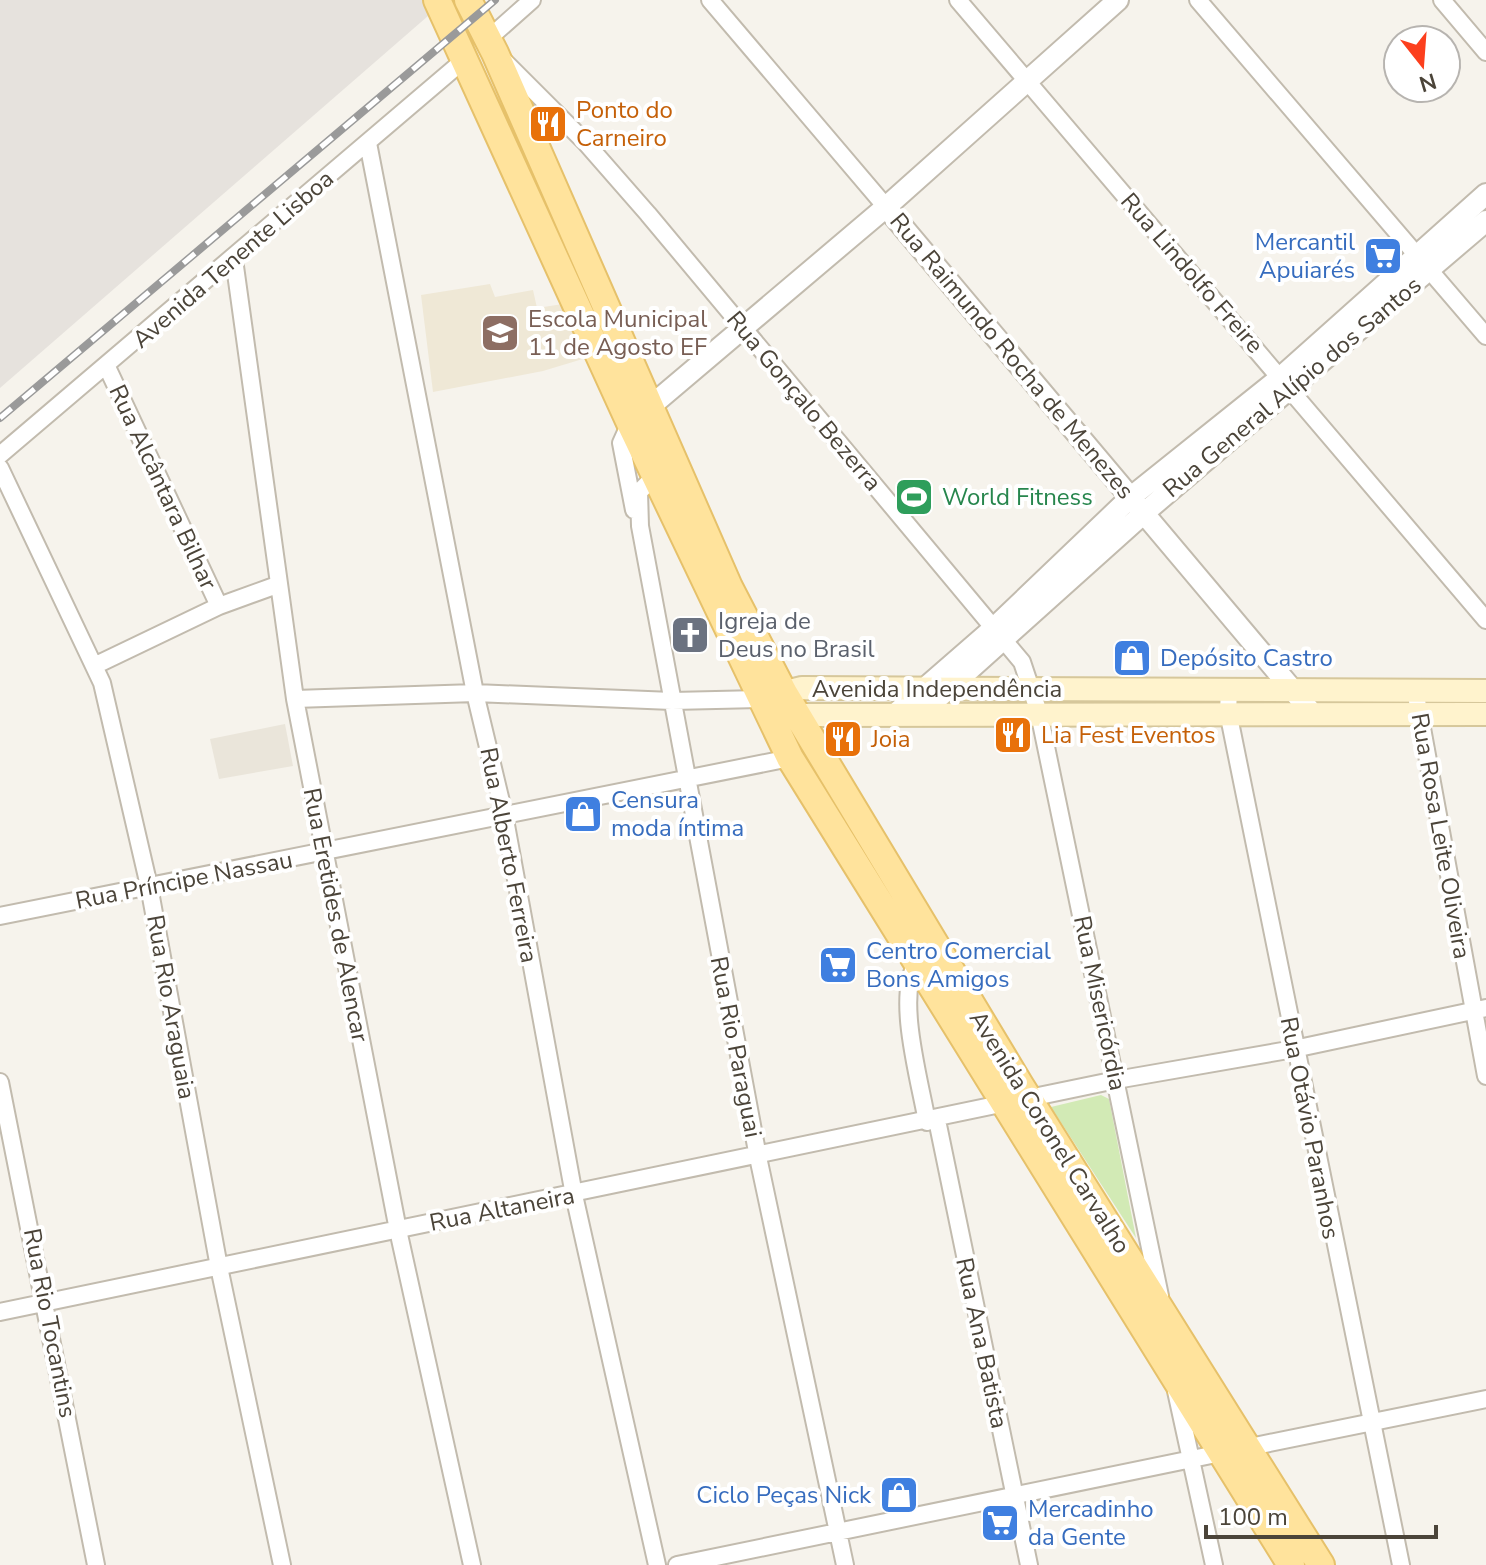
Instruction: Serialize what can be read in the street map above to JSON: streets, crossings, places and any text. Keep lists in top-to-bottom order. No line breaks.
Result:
{"streets":{"main road":["Avenida Independência","Avenida Coronel Carvalho"],"street":["Avenida Tenente Lisboa","Rua Lindolfo Freire","Rua Raimundo Rocha de Menezes","Rua General Alípio dos Santos","Rua Gonçalo Bezerra","Rua Alcântara Bilhar","Rua Rosa Leite Oliveira","Rua Alberto Ferreira","Rua Príncipe Nassau","Rua Eretides de Alencar","Rua Misericórdia","Rua Rio Araguaia","Rua Rio Paraguai","Rua Otávio Paranhos","Rua Altaneira","Rua Rio Tocantins","Rua Ana Batista"]},"crossings":[["Avenida Tenente Lisboa","Rua Alcântara Bilhar"],["Avenida Tenente Lisboa","Rua Alberto Ferreira"],["Avenida Tenente Lisboa","Rua Eretides de Alencar"],["Avenida Tenente Lisboa","Avenida Coronel Carvalho"],["Rua Lindolfo Freire","Rua General Alípio dos Santos"],["Rua Raimundo Rocha de Menezes","Rua General Alípio dos Santos"],["Rua Raimundo Rocha de Menezes","Avenida Independência"],["Rua General Alípio dos Santos","Rua Gonçalo Bezerra"],["Rua General Alípio dos Santos","Avenida Independência"],["Rua Gonçalo Bezerra","Avenida Independência"],["Rua Gonçalo Bezerra","Rua Misericórdia"],["Rua Gonçalo Bezerra","Avenida Coronel Carvalho"],["Avenida Independência","Rua Rosa Leite Oliveira"],["Avenida Independência","Rua Alberto Ferreira"],["Avenida Independência","Rua Eretides de Alencar"],["Avenida Independência","Rua Misericórdia"],["Avenida Independência","Rua Rio Paraguai"],["Avenida Independência","Rua Otávio Paranhos"],["Avenida Independência","Avenida Coronel Carvalho"],["Rua Rosa Leite Oliveira","Rua Altaneira"],["Rua Alberto Ferreira","Rua Príncipe Nassau"],["Rua Alberto Ferreira","Rua Altaneira"],["Rua Príncipe Nassau","Rua Eretides de Alencar"],["Rua Príncipe Nassau","Rua Rio Araguaia"],["Rua Príncipe Nassau","Rua Rio Paraguai"],["Rua Príncipe Nassau","Avenida Coronel Carvalho"],["Rua Eretides de Alencar","Rua Altaneira"],["Rua Misericórdia","Avenida Coronel Carvalho"],["Rua Misericórdia","Rua Altaneira"],["Rua Rio Araguaia","Rua Altaneira"],["Rua Rio Paraguai","Avenida Coronel Carvalho"],["Rua Rio Paraguai","Rua Altaneira"],["Rua Otávio Paranhos","Rua Altaneira"],["Avenida Coronel Carvalho","Rua Altaneira"],["Avenida Coronel Carvalho","Rua Ana Batista"],["Rua Altaneira","Rua Rio Tocantins"],["Rua Altaneira","Rua Ana Batista"]],"places":{"restaurant":["Ponto do Carneiro","Lia Fest Eventos","Joia"],"supermarket":["Mercantil Apuiarés","Centro Comercial Bons Amigos","Mercadinho da Gente"],"school or university":["Escola Municipal 11 de Agosto EF"],"sports":["World Fitness"],"church":["Igreja de Deus no Brasil"],"shop":["Depósito Castro","Censura moda íntima","Ciclo Peças Nick"]},"scale_bar":"100 m","north":"bottom"}
